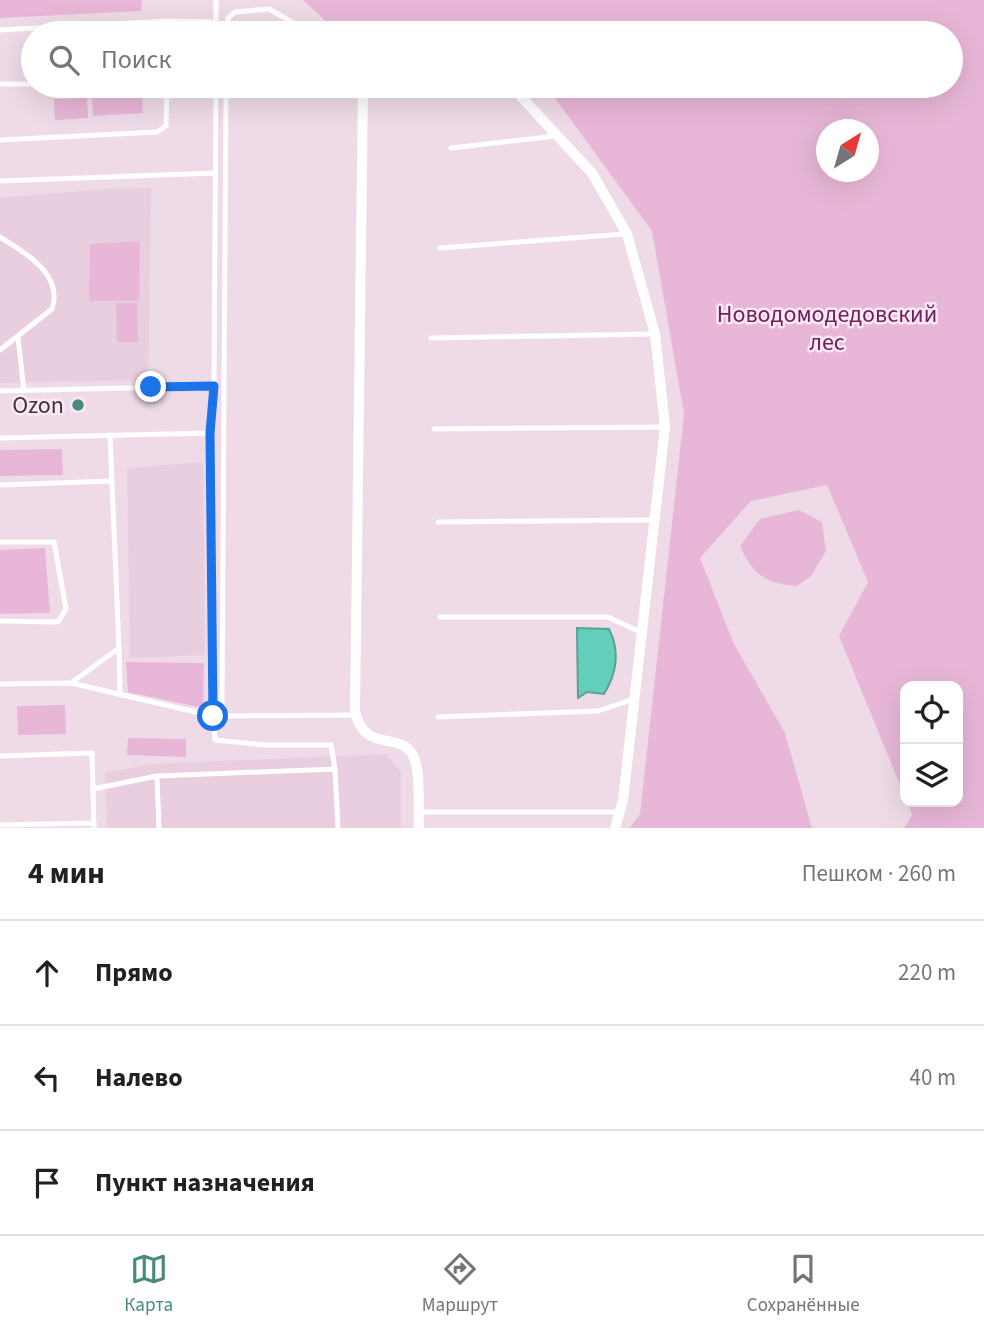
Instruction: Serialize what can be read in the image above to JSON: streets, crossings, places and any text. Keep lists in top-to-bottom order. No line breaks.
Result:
{"parks":["Новодомодедовский лес"],"places":["Ozon"],"north":"top right","page":{"search":"Поиск","heading":["4 мин","Пешком · 260 m"],"list":[["Прямо","220 m"],["Налево","40 m"],"Пункт назначения"],"nav":["Карта","Маршрут","Сохранённые"]}}
